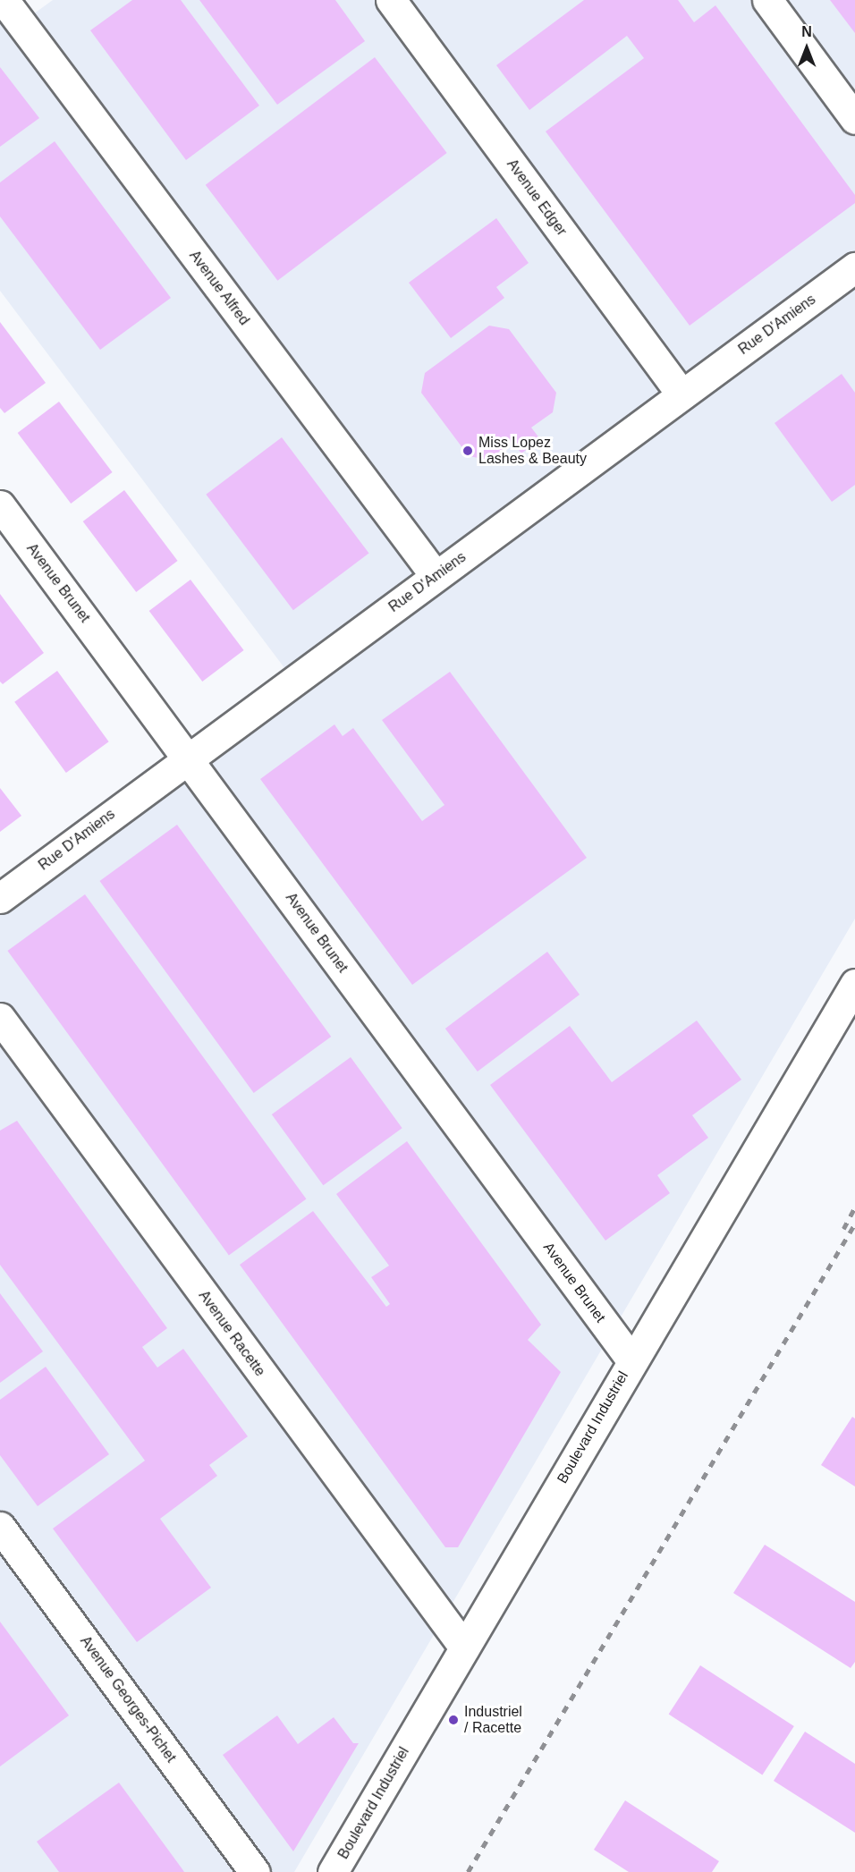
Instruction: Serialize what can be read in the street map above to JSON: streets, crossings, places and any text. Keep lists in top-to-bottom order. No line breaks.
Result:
{"streets":{"street":["Avenue Edger","Avenue Alfred","Rue D'Amiens","Avenue Brunet","Avenue Racette","Boulevard Industriel","Avenue Georges-Pichet"]},"crossings":[["Avenue Edger","Rue D'Amiens"],["Avenue Alfred","Rue D'Amiens"],["Rue D'Amiens","Avenue Brunet"],["Avenue Brunet","Boulevard Industriel"],["Avenue Racette","Boulevard Industriel"]],"places":["Miss Lopez Lashes & Beauty","Industriel / Racette"],"north":"top"}
